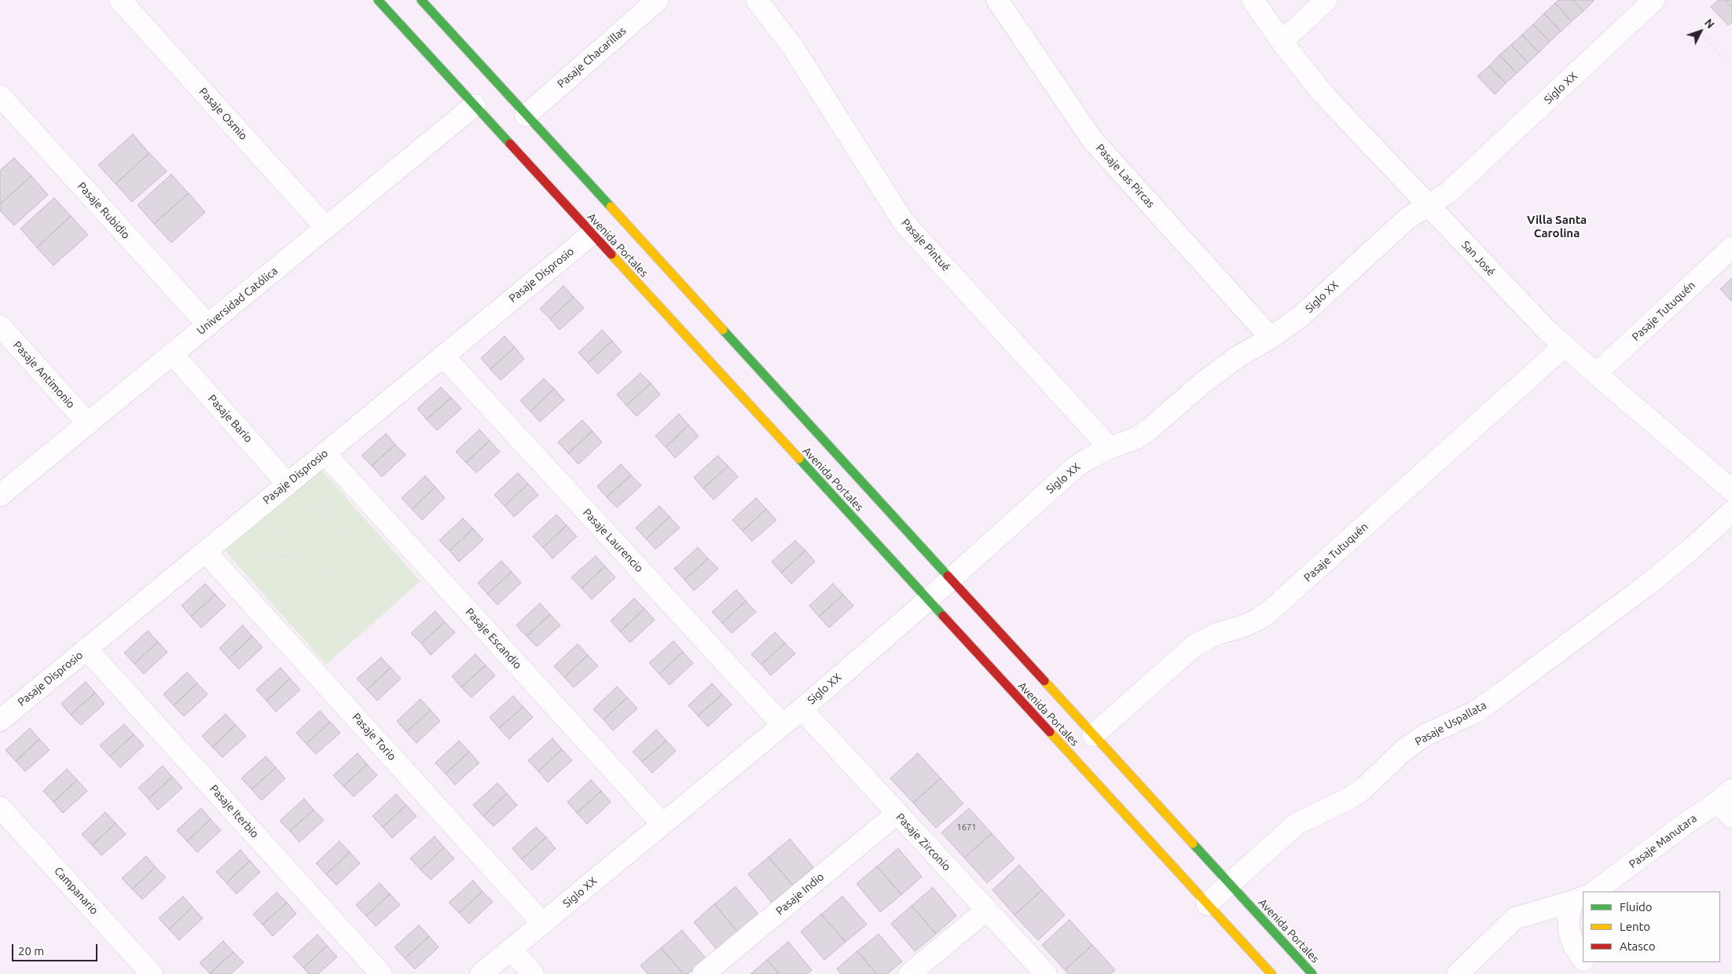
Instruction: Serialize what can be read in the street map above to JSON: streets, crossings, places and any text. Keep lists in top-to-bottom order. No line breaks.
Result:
{"streets":{"main road":["Avenida Portales"],"street":["Pasaje Chacarillas","Siglo XX","Pasaje Osmio","Pasaje Las Pircas","Pasaje Rubidio","Pasaje Pintué","San José","Pasaje Disprosio","Universidad Católica","Pasaje Tutuquén","Pasaje Antimonio","Pasaje Bario","Pasaje Laurencio","Pasaje Escandio","Pasaje Uspallata","Pasaje Torio","Pasaje Iterbio","Pasaje Manutara","Pasaje Zirconio","Campanario","Pasaje Indio"]},"crossings":[["Pasaje Chacarillas","Avenida Portales"],["Siglo XX","Pasaje Las Pircas"],["Siglo XX","Avenida Portales"],["Siglo XX","Pasaje Pintué"],["Siglo XX","San José"],["Siglo XX","Pasaje Laurencio"],["Siglo XX","Pasaje Escandio"],["Siglo XX","Pasaje Torio"],["Siglo XX","Pasaje Zirconio"],["Pasaje Osmio","Universidad Católica"],["Pasaje Rubidio","Universidad Católica"],["Avenida Portales","Pasaje Disprosio"],["Avenida Portales","Universidad Católica"],["Avenida Portales","Pasaje Tutuquén"],["Avenida Portales","Pasaje Uspallata"],["San José","Pasaje Tutuquén"],["Pasaje Disprosio","Pasaje Bario"],["Pasaje Disprosio","Pasaje Laurencio"],["Pasaje Disprosio","Pasaje Escandio"],["Pasaje Disprosio","Pasaje Torio"],["Pasaje Disprosio","Pasaje Iterbio"],["Universidad Católica","Pasaje Antimonio"],["Universidad Católica","Pasaje Bario"],["Pasaje Zirconio","Pasaje Indio"]],"districts":["Villa Santa Carolina"],"house_numbers":["1671"],"legend":["Fluido","Lento","Atasco"],"scale_bar":"20 m","north":"top right"}
